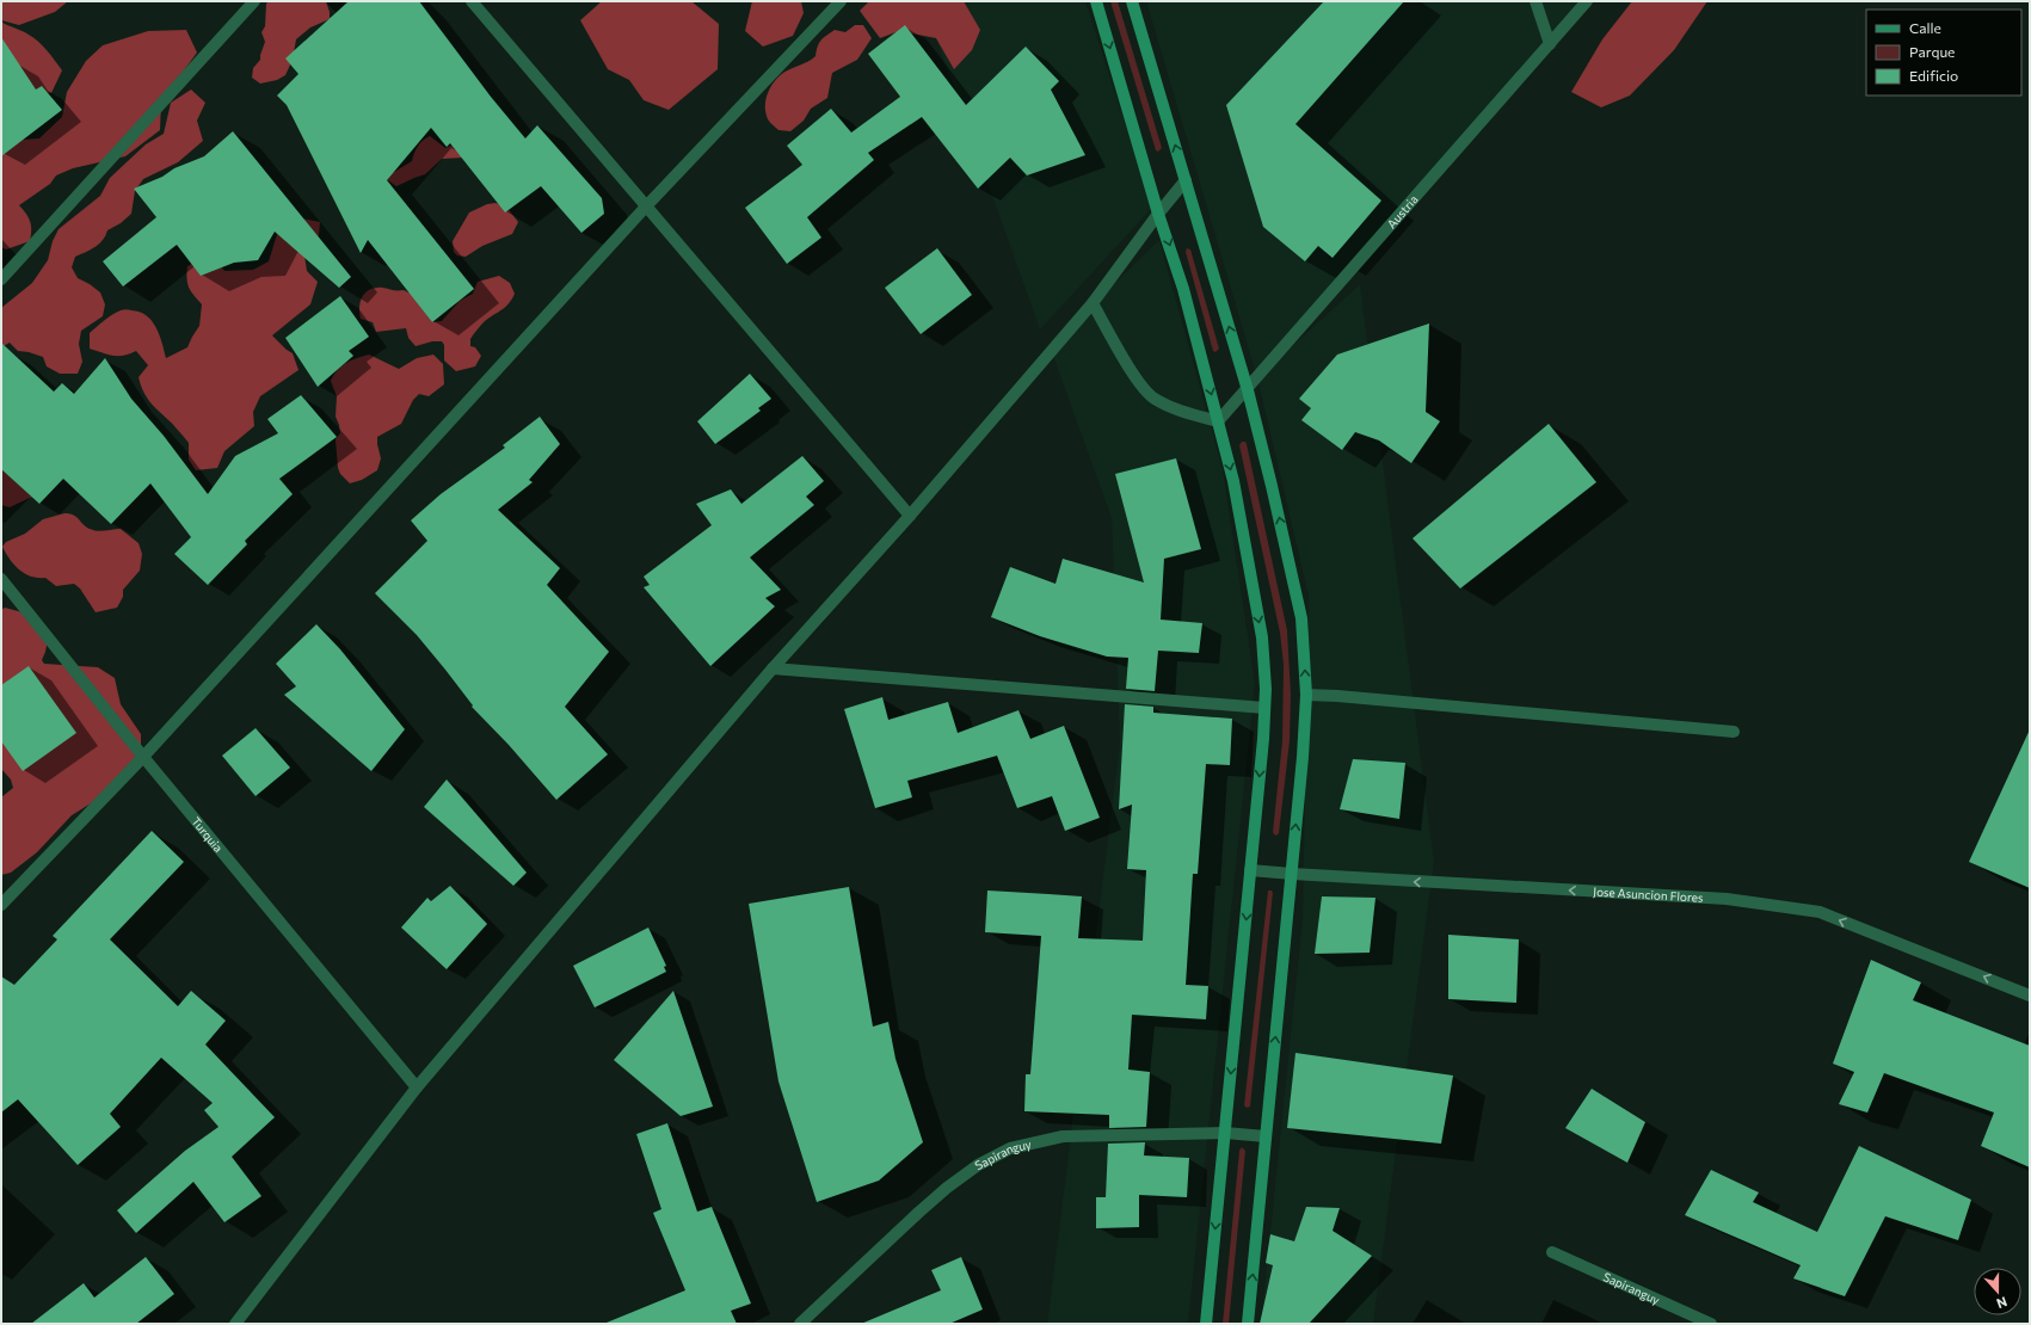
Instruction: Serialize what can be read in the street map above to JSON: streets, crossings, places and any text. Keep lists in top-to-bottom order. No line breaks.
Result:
{"streets":{"street":["Austria","Turquia","Jose Asuncion Flores","Sapiranguy"]},"one_way":["Jose Asuncion Flores"],"legend":["Calle","Parque","Edificio"],"north":"bottom"}
